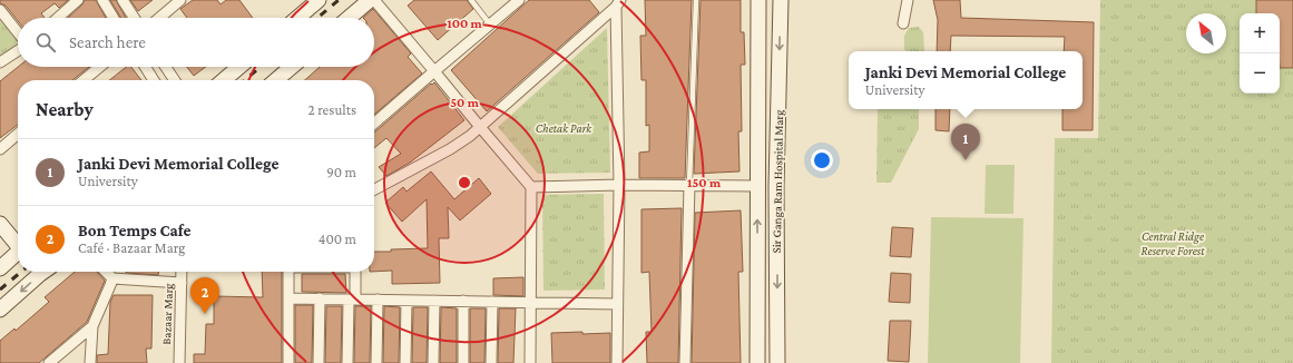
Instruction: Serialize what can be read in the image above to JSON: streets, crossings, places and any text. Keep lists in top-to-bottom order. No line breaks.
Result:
{"streets":{"street":["Sir Ganga Ram Hospital Marg","Bazaar Marg"]},"parks":["Chetak Park","Central Ridge Reserve Forest"],"north":"top left","page":{"map_buttons":["+","−"],"search":"Search here","popup":["Janki Devi Memorial College","University"],"heading":["Nearby","2 results"],"pins":["1","2"],"list":[{"mark":"1","name":"Janki Devi Memorial College","note":"University","value":"90 m"},{"mark":"2","name":"Bon Temps Cafe","note":"Café · Bazaar Marg","value":"400 m"}]},"rings":["100 m","50 m","150 m"]}
